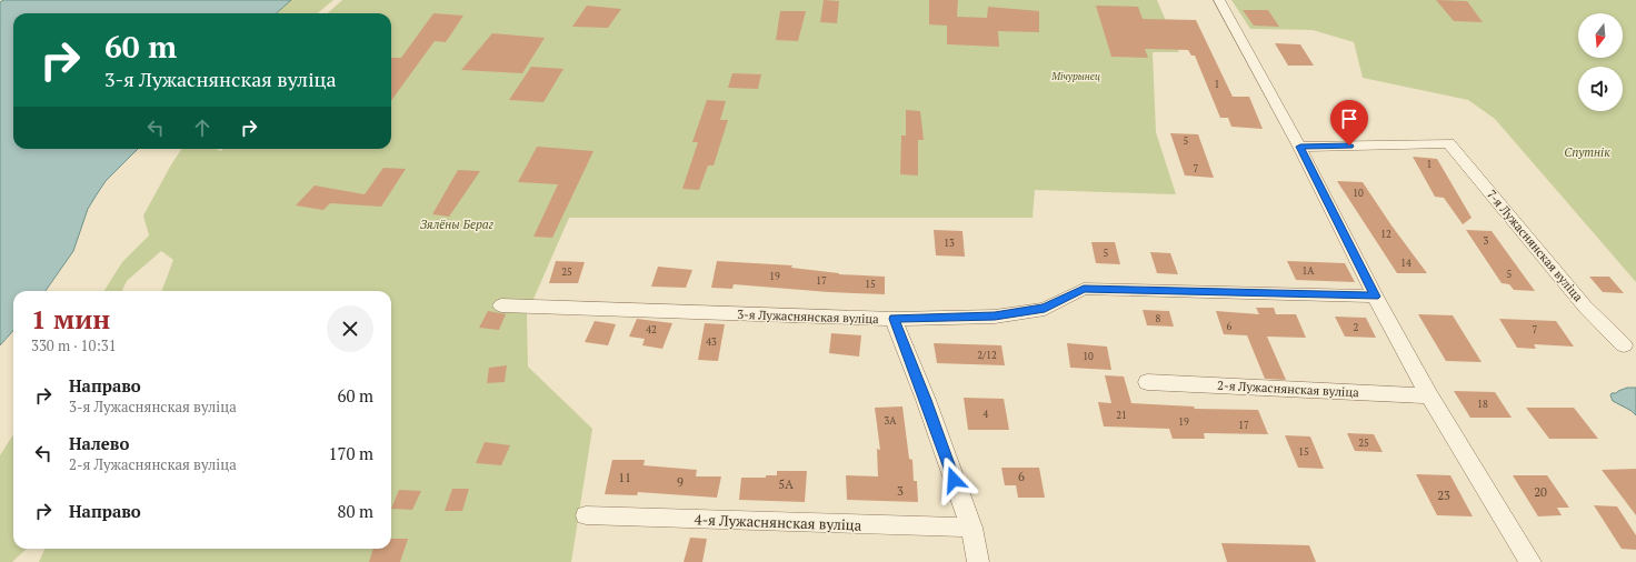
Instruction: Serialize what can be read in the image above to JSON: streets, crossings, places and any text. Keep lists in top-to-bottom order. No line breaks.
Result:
{"streets":{"street":["7-я Лужаснянская вуліца","3-я Лужаснянская вуліца","2-я Лужаснянская вуліца","4-я Лужаснянская вуліца"]},"parks":["Мічурынец","Спутнік","Зялёны Бераг"],"house_numbers":["1","5","1","7","10","12","3","13","5","14","1А","25","5","19","17","15","8","6","2","42","7","43","2/12","10","18","4","21","3А","19","17","25","15","6","11","9","5А","3","20","23"],"north":"bottom","page":{"turn":["60 m","3-я Лужаснянская вуліца"],"heading":["1 мин","330 m · 10:31"],"list":[{"name":"Направо","note":"3-я Лужаснянская вуліца","value":"60 m"},{"name":"Налево","note":"2-я Лужаснянская вуліца","value":"170 m"},{"name":"Направо","value":"80 m"}]}}
